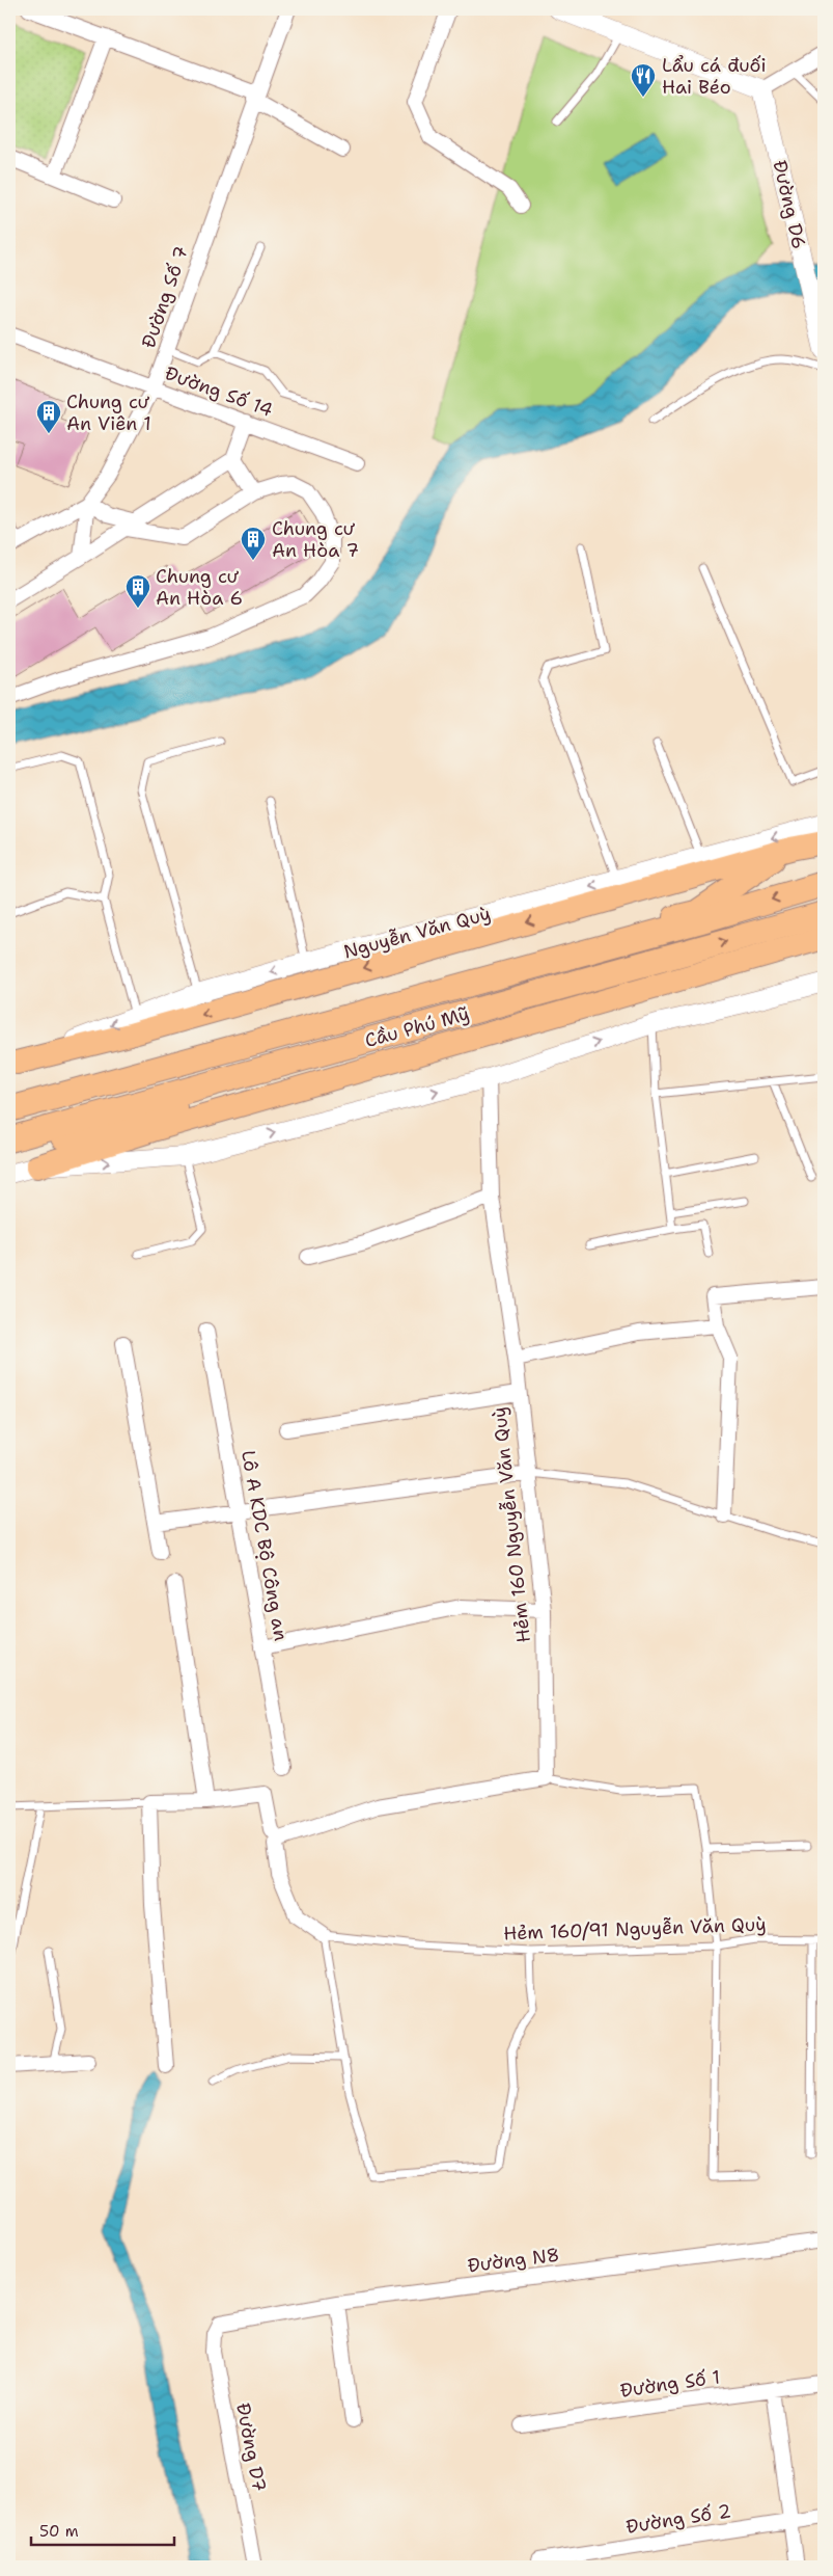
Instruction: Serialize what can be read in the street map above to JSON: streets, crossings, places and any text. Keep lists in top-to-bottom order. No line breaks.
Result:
{"streets":{"highway":["Cầu Phú Mỹ"],"main road":["Nguyễn Văn Quỳ"],"street":["Đường D6","Đường Số 7","Đường Số 14","Hẻm 160 Nguyễn Văn Quỳ","Lô A KDC Bộ Công an","Đường N8","Đường Số 1","Đường D7","Đường Số 2"],"lane":["Hẻm 160/91 Nguyễn Văn Quỳ"]},"crossings":[["Đường Số 7","Đường Số 14"],["Nguyễn Văn Quỳ","Cầu Phú Mỹ"],["Đường N8","Đường D7"]],"places":{"restaurant":["Lẩu cá đuối Hai Béo"],"building":["Chung cư An Viên 1","Chung cư An Hòa 7","Chung cư An Hòa 6"]},"scale_bar":"50 m"}
